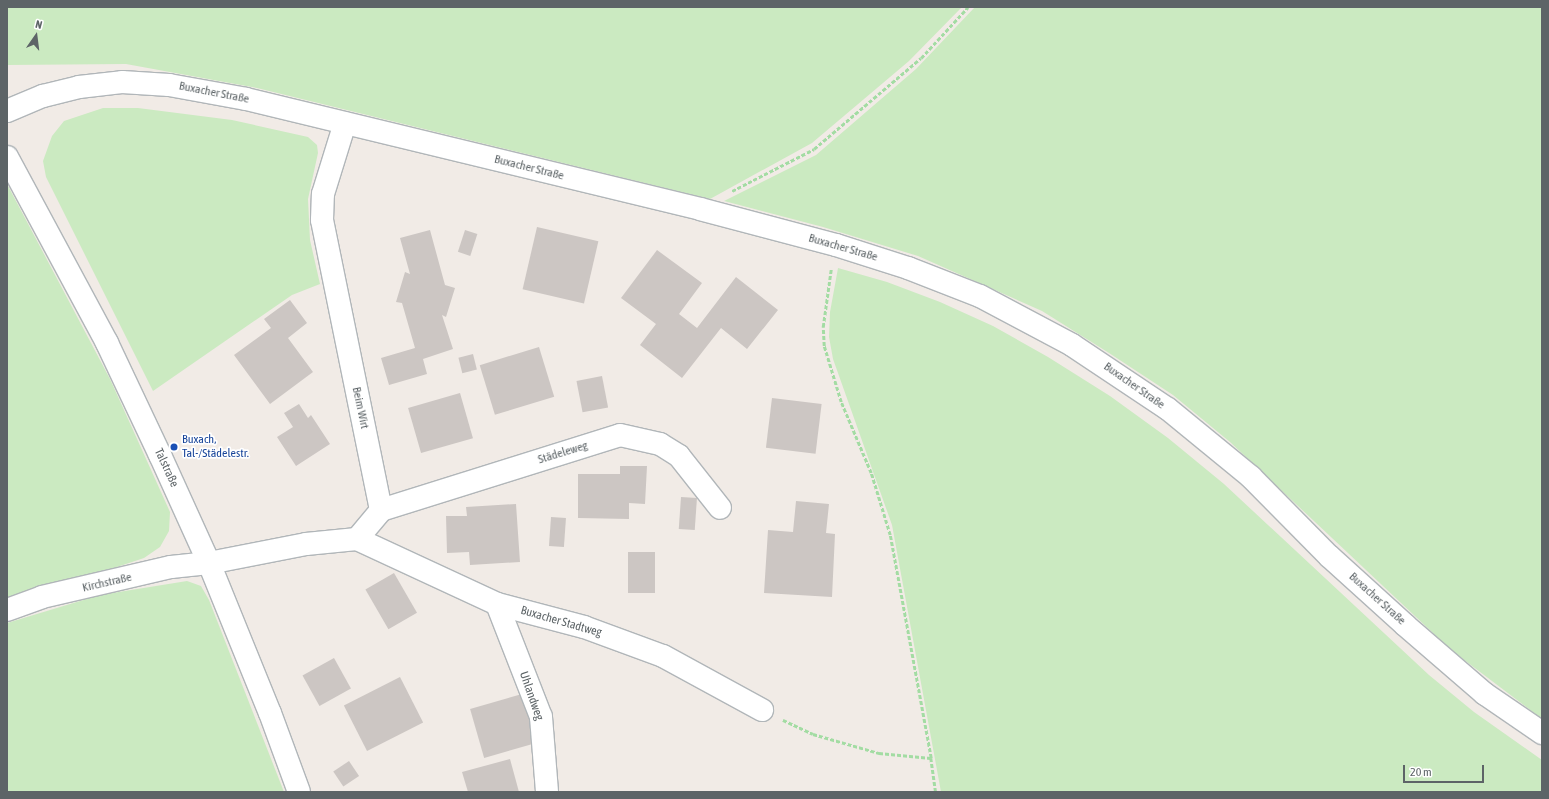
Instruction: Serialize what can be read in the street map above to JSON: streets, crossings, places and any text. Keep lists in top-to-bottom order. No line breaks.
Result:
{"streets":{"street":["Buxacher Straße","Beim Wirt","Städeleweg","Talstraße","Kirchstraße","Buxacher Stadtweg","Uhlandweg"]},"crossings":[["Buxacher Straße","Beim Wirt"],["Beim Wirt","Städeleweg"],["Talstraße","Kirchstraße"],["Buxacher Stadtweg","Uhlandweg"]],"places":["Buxach, Tal-/Städelestr."],"scale_bar":"20 m","north":"top"}
